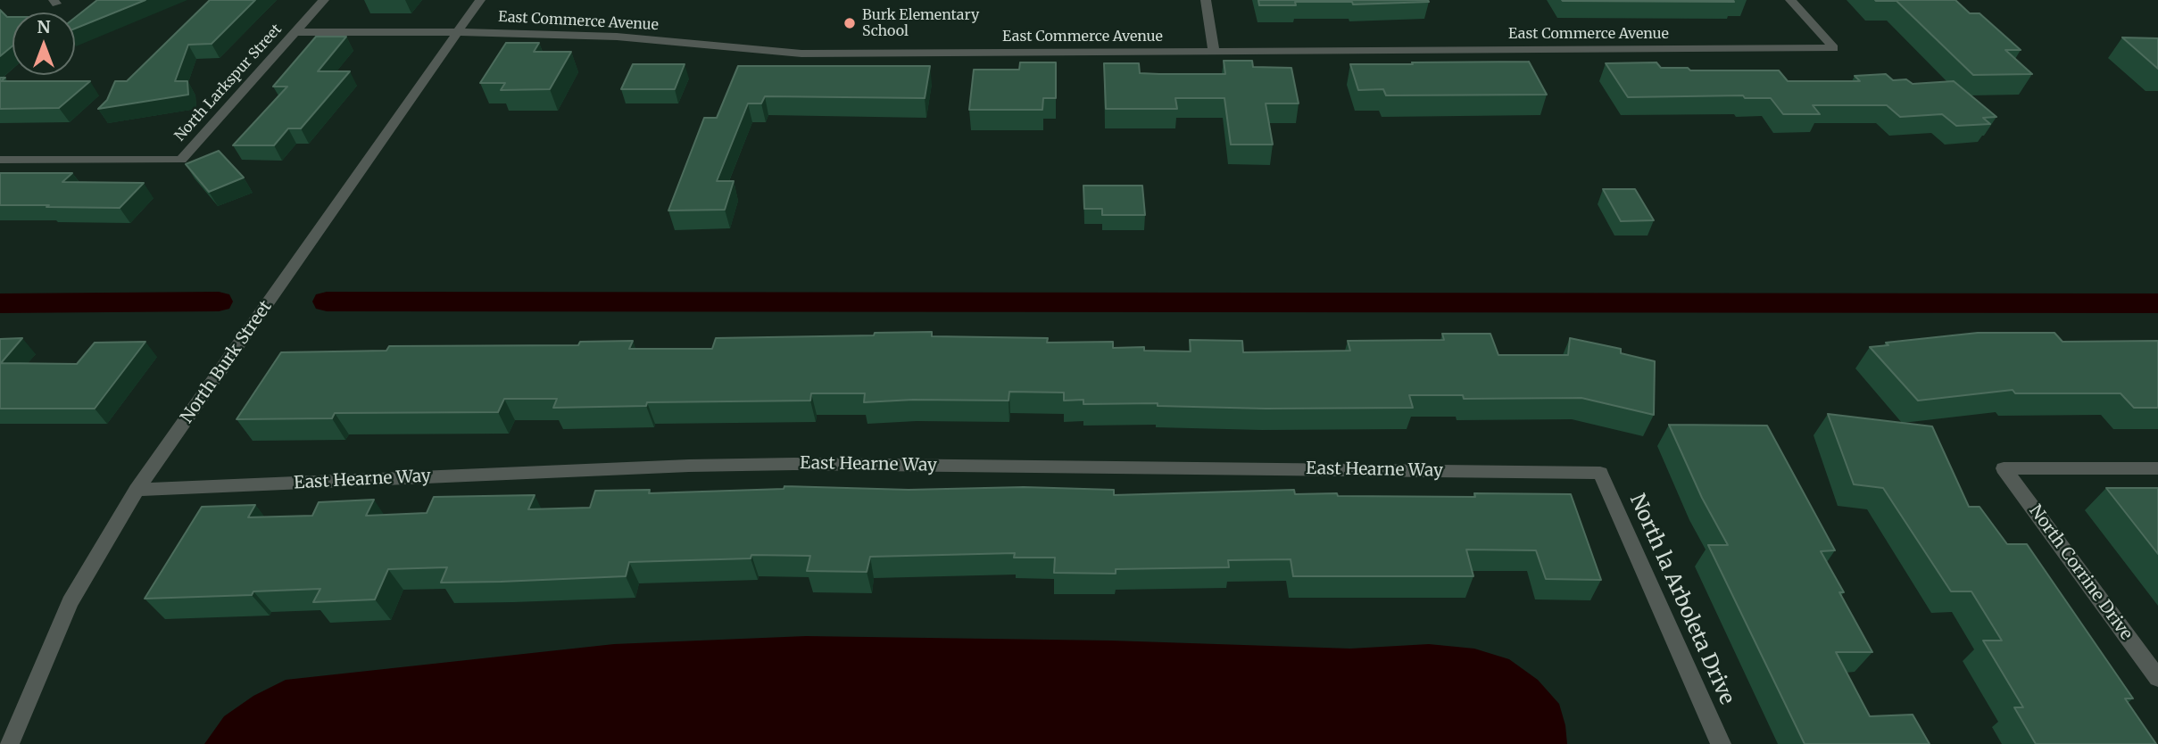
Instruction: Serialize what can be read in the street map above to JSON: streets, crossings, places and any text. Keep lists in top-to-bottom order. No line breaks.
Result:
{"streets":{"street":["East Commerce Avenue","North Larkspur Street","North Burk Street","East Hearne Way","North Corrine Drive","North la Arboleta Drive"]},"crossings":[["East Commerce Avenue","North Larkspur Street"],["East Commerce Avenue","North Burk Street"],["North Burk Street","East Hearne Way"],["East Hearne Way","North la Arboleta Drive"]],"places":["Burk Elementary School"],"north":"top"}
